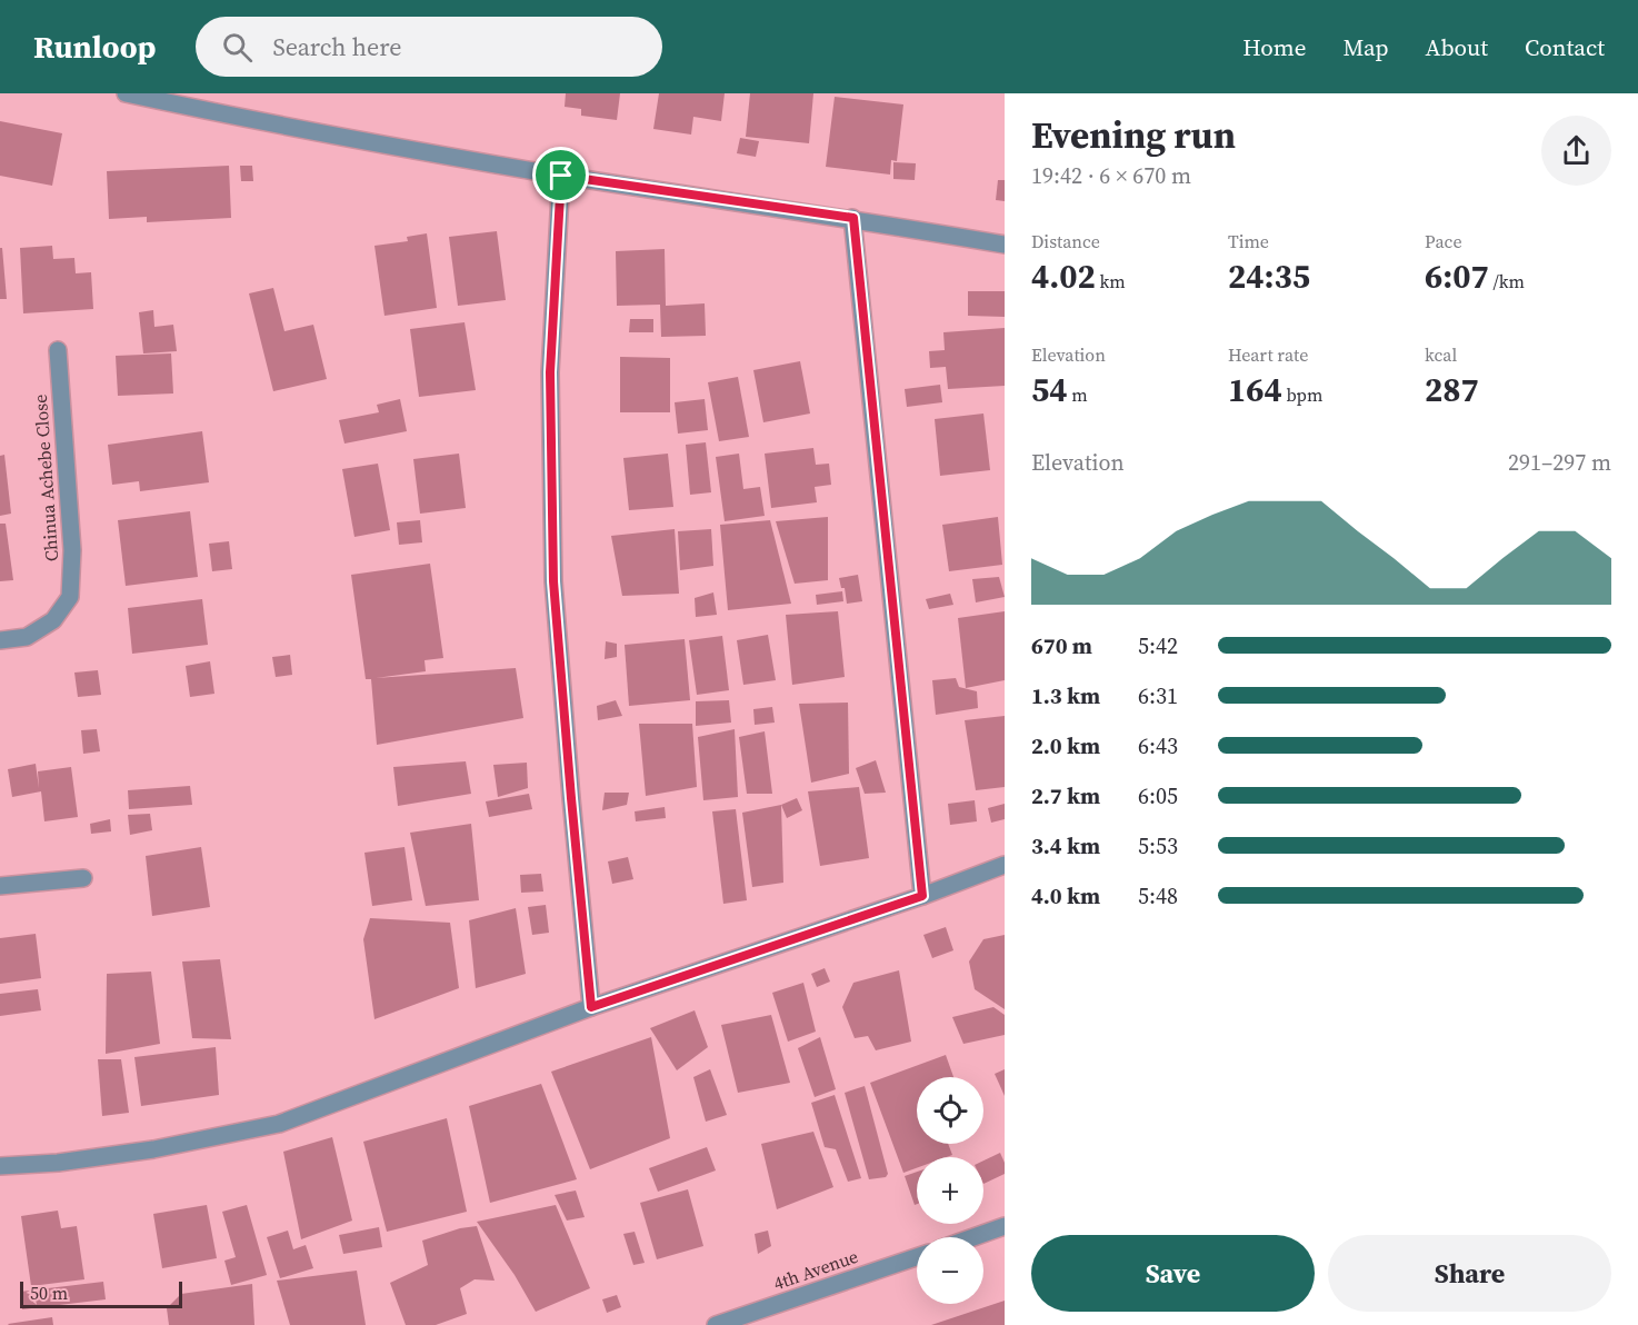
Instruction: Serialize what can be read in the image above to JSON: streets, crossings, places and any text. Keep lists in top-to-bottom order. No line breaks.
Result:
{"streets":{"street":["Chinua Achebe Close","4th Avenue"]},"scale_bar":"50 m","page":{"header":"Runloop","search":"Search here","nav":["Home","Map","About","Contact"],"heading":["Evening run","19:42 · 6 × 670 m"],"stats":[["Distance","4.02 km"],["Time","24:35"],["Pace","6:07 /km"],["Elevation","54 m"],["Heart rate","164 bpm"],["kcal","287"]],"chart":["Elevation","291–297 m"],"list":[{"name":"670 m","note":"5:42"},{"name":"1.3 km","note":"6:31"},{"name":"2.0 km","note":"6:43"},{"name":"2.7 km","note":"6:05"},{"name":"3.4 km","note":"5:53"},{"name":"4.0 km","note":"5:48"}],"map_buttons":["+","−"],"buttons":["Save","Share"],"scale":"50 m"}}
